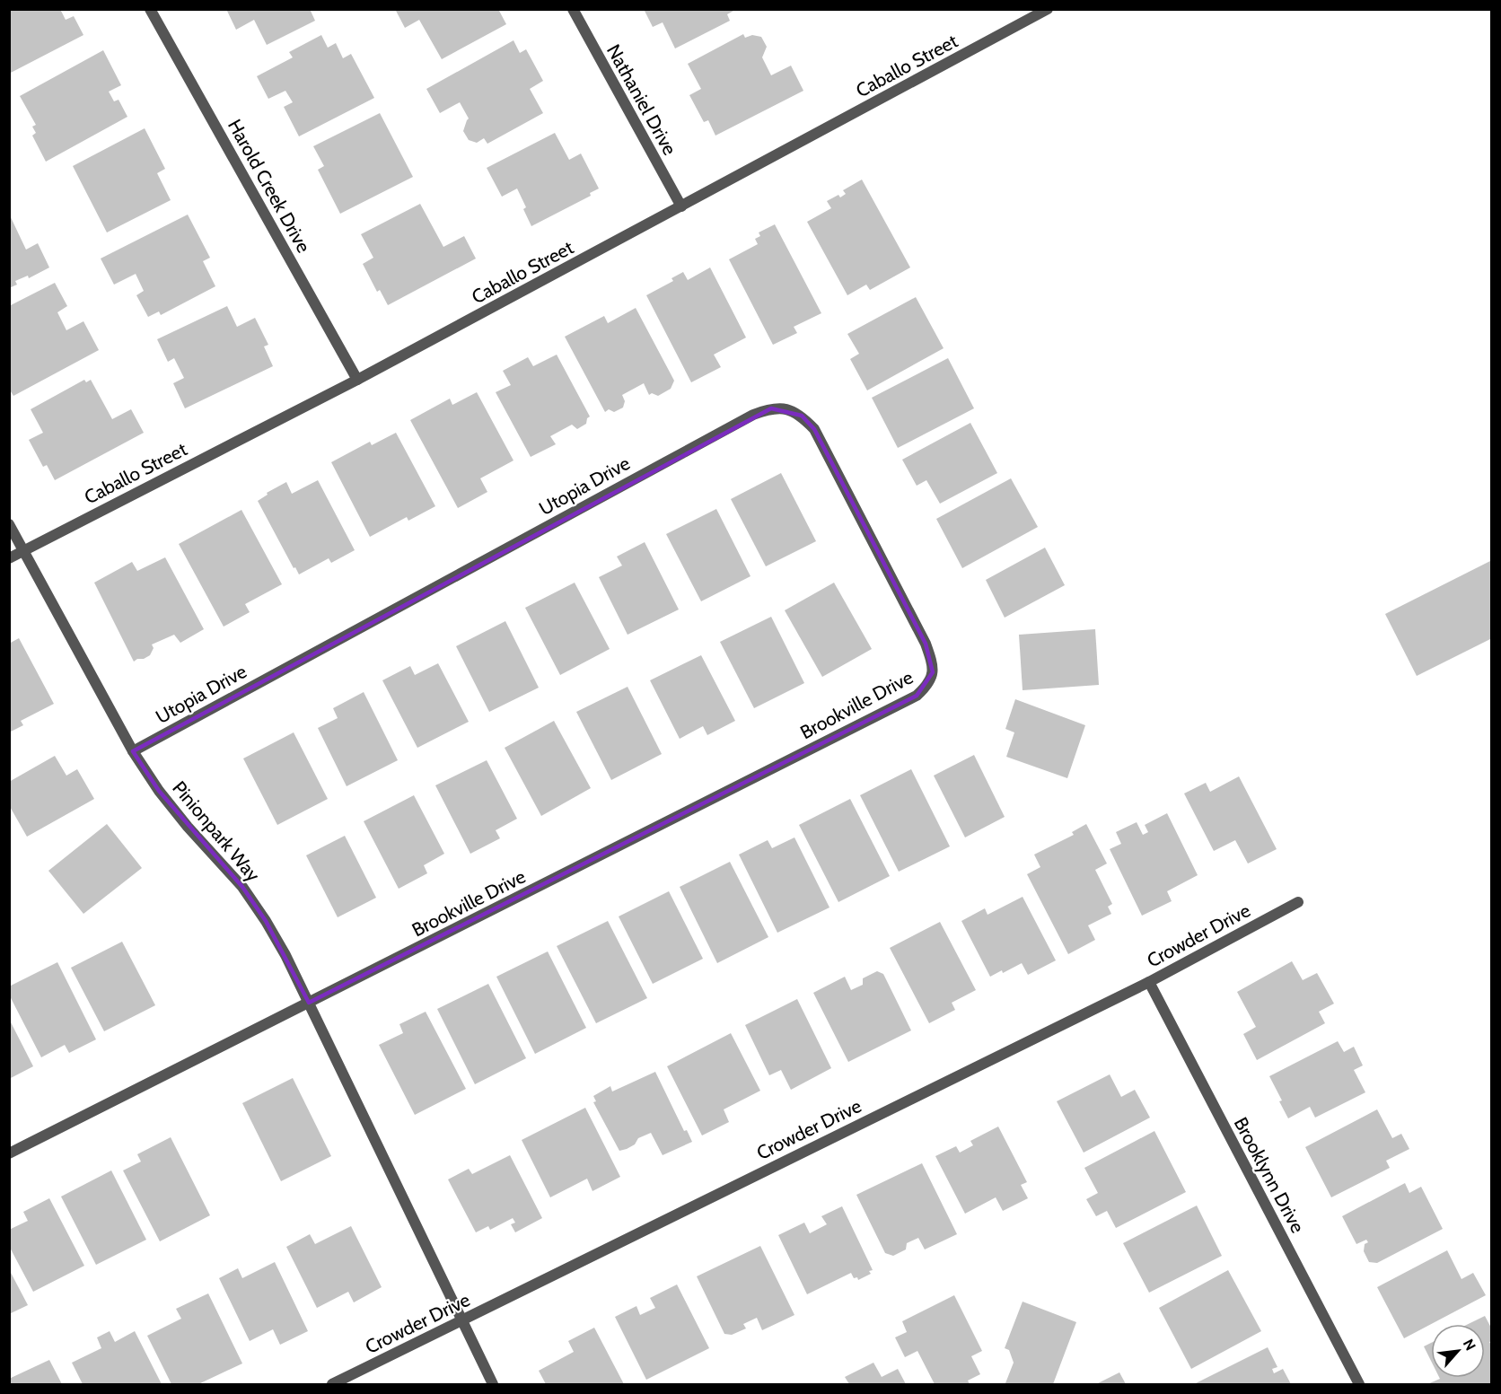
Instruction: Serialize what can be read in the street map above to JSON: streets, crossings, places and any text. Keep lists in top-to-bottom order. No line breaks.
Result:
{"streets":{"street":["Caballo Street","Nathaniel Drive","Harold Creek Drive","Utopia Drive","Brookville Drive","Pinionpark Way","Crowder Drive","Brooklynn Drive"]},"crossings":[["Caballo Street","Nathaniel Drive"],["Caballo Street","Harold Creek Drive"],["Caballo Street","Pinionpark Way"],["Utopia Drive","Brookville Drive"],["Utopia Drive","Pinionpark Way"],["Brookville Drive","Pinionpark Way"],["Pinionpark Way","Crowder Drive"],["Crowder Drive","Brooklynn Drive"]],"north":"top right"}
